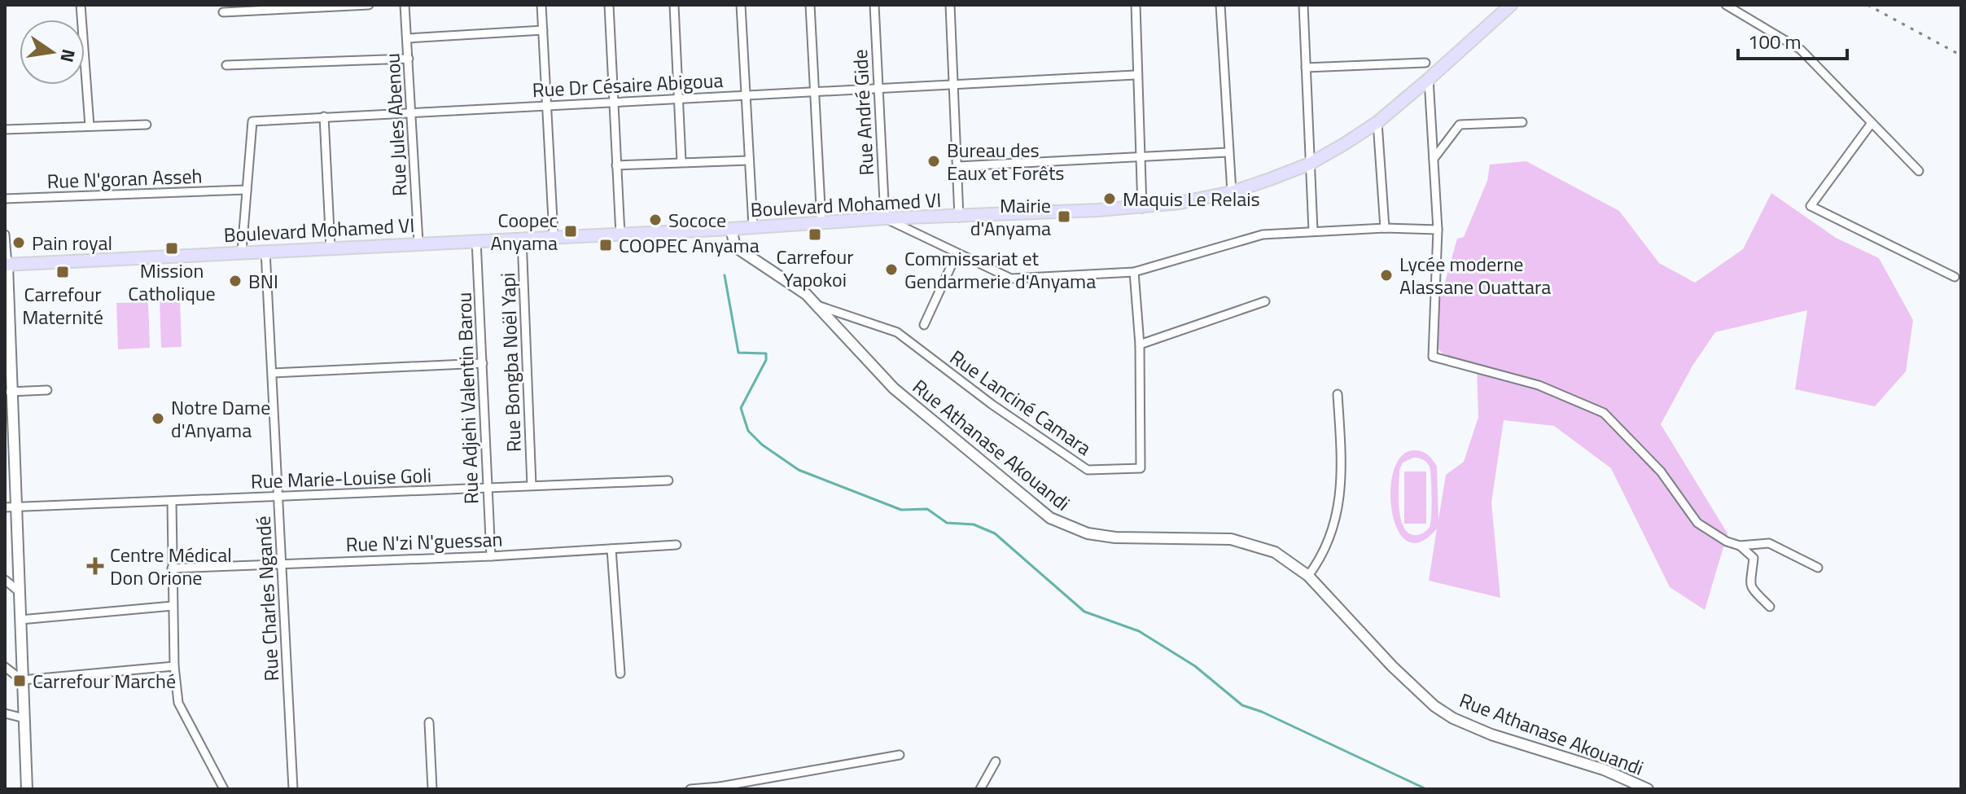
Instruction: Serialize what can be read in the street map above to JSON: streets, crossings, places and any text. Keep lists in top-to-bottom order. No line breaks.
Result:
{"streets":{"main road":["Boulevard Mohamed VI"],"street":["Rue Dr Césaire Abigoua","Rue André Gide","Rue Jules Abenou","Rue N'goran Asseh","Rue Bongba Noël Yapi","Rue Adjehi Valentin Barou","Rue Lanciné Camara","Rue Athanase Akouandi","Rue Marie-Louise Goli","Rue N'zi N'guessan","Rue Charles Ngandé"]},"crossings":[["Rue Dr Césaire Abigoua","Rue André Gide"],["Rue Dr Césaire Abigoua","Rue Jules Abenou"],["Rue Dr Césaire Abigoua","Rue N'goran Asseh"],["Rue Dr Césaire Abigoua","Boulevard Mohamed VI"],["Rue André Gide","Boulevard Mohamed VI"],["Rue Jules Abenou","Boulevard Mohamed VI"],["Boulevard Mohamed VI","Rue Bongba Noël Yapi"],["Boulevard Mohamed VI","Rue Adjehi Valentin Barou"],["Boulevard Mohamed VI","Rue Athanase Akouandi"],["Boulevard Mohamed VI","Rue Charles Ngandé"],["Rue Bongba Noël Yapi","Rue Marie-Louise Goli"],["Rue Adjehi Valentin Barou","Rue Marie-Louise Goli"],["Rue Adjehi Valentin Barou","Rue N'zi N'guessan"],["Rue Lanciné Camara","Rue Athanase Akouandi"],["Rue Marie-Louise Goli","Rue Charles Ngandé"],["Rue N'zi N'guessan","Rue Charles Ngandé"]],"places":{"other":["Bureau des Eaux et Forêts","Maquis Le Relais","Sococe","Pain royal","Commissariat et Gendarmerie d'Anyama","Lycée moderne Alassane Ouattara","BNI","Notre Dame d'Anyama"],"transit":["Mairie d'Anyama","Coopec Anyama","Carrefour Yapokoi","COOPEC Anyama","Mission Catholique","Carrefour Maternité","Carrefour Marché"],"health":["Centre Médical Don Orione"]},"scale_bar":"100 m","north":"right"}
